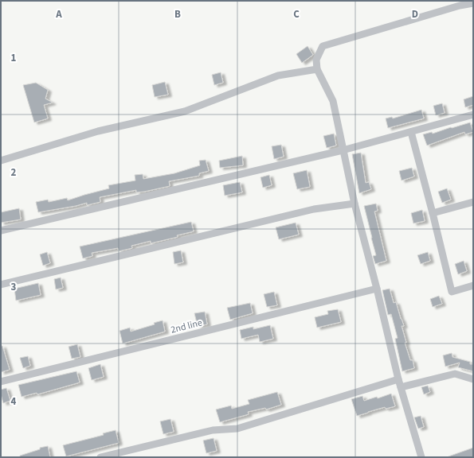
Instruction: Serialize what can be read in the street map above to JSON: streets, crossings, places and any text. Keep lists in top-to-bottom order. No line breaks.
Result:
{"streets":{"street":["2nd line"]},"grid":{"columns":["A","B","C","D"],"rows":["1","2","3","4"]}}
